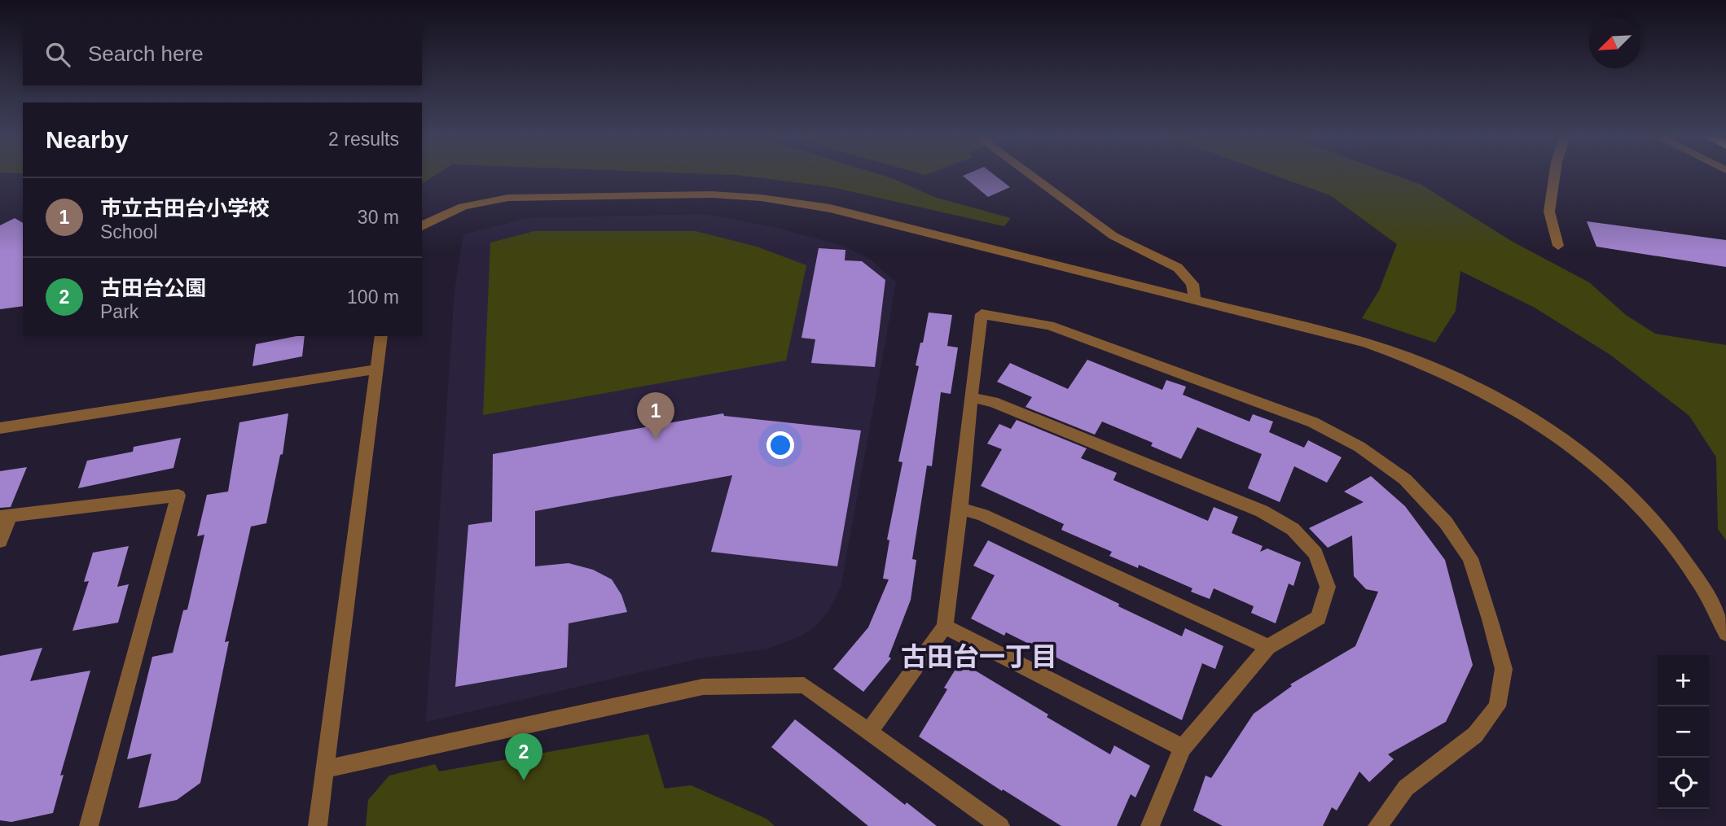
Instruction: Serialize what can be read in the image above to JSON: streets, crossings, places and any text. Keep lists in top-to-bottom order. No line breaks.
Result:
{"districts":["古田台一丁目"],"north":"bottom left","page":{"search":"Search here","heading":["Nearby","2 results"],"list":[{"mark":"1","name":"市立古田台小学校","note":"School","value":"30 m"},{"mark":"2","name":"古田台公園","note":"Park","value":"100 m"}],"pins":["1","2"],"map_buttons":["+","−"]}}
